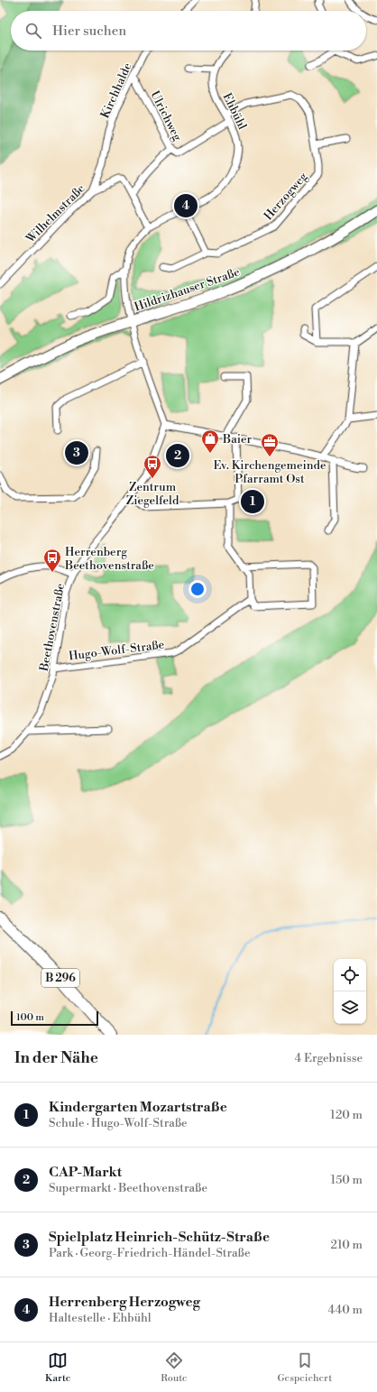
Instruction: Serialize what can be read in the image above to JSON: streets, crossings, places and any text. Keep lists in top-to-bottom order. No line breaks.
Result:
{"streets":{"main road":["Hildrizhauser Straße","B 296"],"street":["Kirchhalde","Ehbühl","Ulrichweg","Herzogweg","Wilhelmstraße","Beethovenstraße","Hugo-Wolf-Straße"]},"crossings":[["Kirchhalde","Ulrichweg"],["Kirchhalde","Wilhelmstraße"],["Ehbühl","Herzogweg"],["Ehbühl","Hildrizhauser Straße"],["Ulrichweg","Wilhelmstraße"],["Beethovenstraße","Hugo-Wolf-Straße"]],"places":{"shop":["Baier"],"office":["Ev. Kirchengemeinde Pfarramt Ost"],"bus stop":["Zentrum Ziegelfeld","Herrenberg Beethovenstraße"]},"scale_bar":"100 m","page":{"search":"Hier suchen","pins":["4","3","2","1"],"scale":"100 m","heading":["In der Nähe","4 Ergebnisse"],"list":[{"mark":"1","name":"Kindergarten Mozartstraße","note":"Schule · Hugo-Wolf-Straße","value":"120 m"},{"mark":"2","name":"CAP-Markt","note":"Supermarkt · Beethovenstraße","value":"150 m"},{"mark":"3","name":"Spielplatz Heinrich-Schütz-Straße","note":"Park · Georg-Friedrich-Händel-Straße","value":"210 m"},{"mark":"4","name":"Herrenberg Herzogweg","note":"Haltestelle · Ehbühl","value":"440 m"}],"nav":["Karte","Route","Gespeichert"]}}
